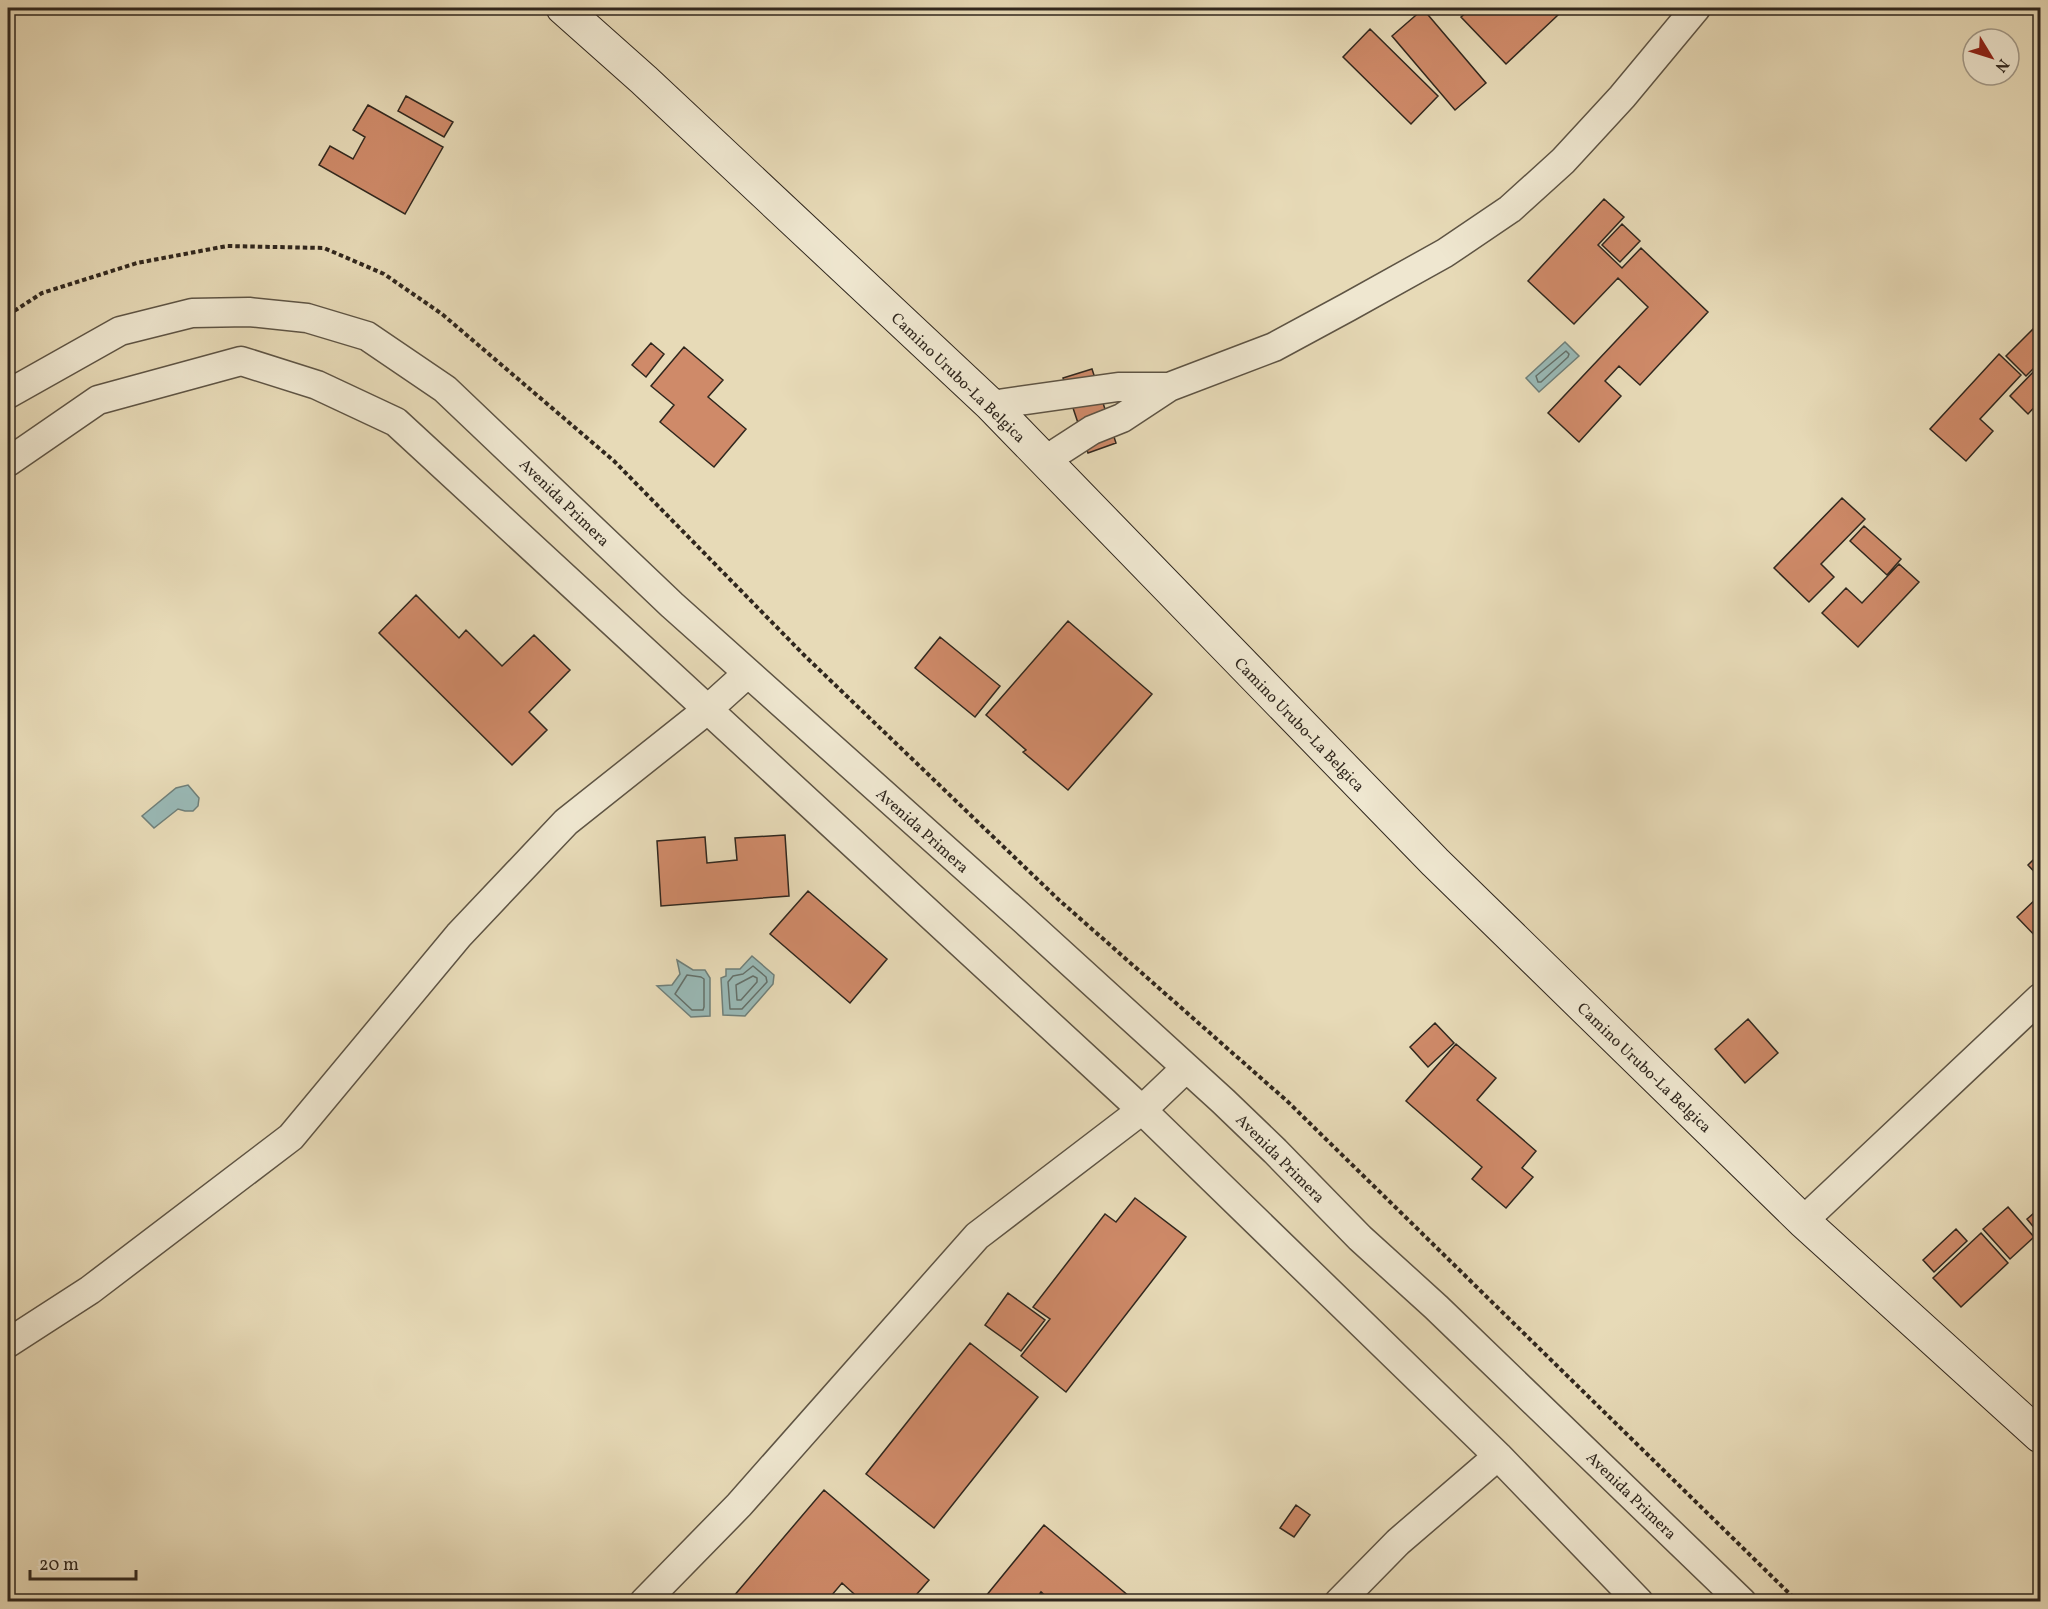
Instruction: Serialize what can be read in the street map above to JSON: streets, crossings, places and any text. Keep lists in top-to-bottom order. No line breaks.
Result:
{"streets":{"main road":["Camino Urubo-La Belgica"],"street":["Avenida Primera"]},"scale_bar":"20 m","north":"bottom right"}
